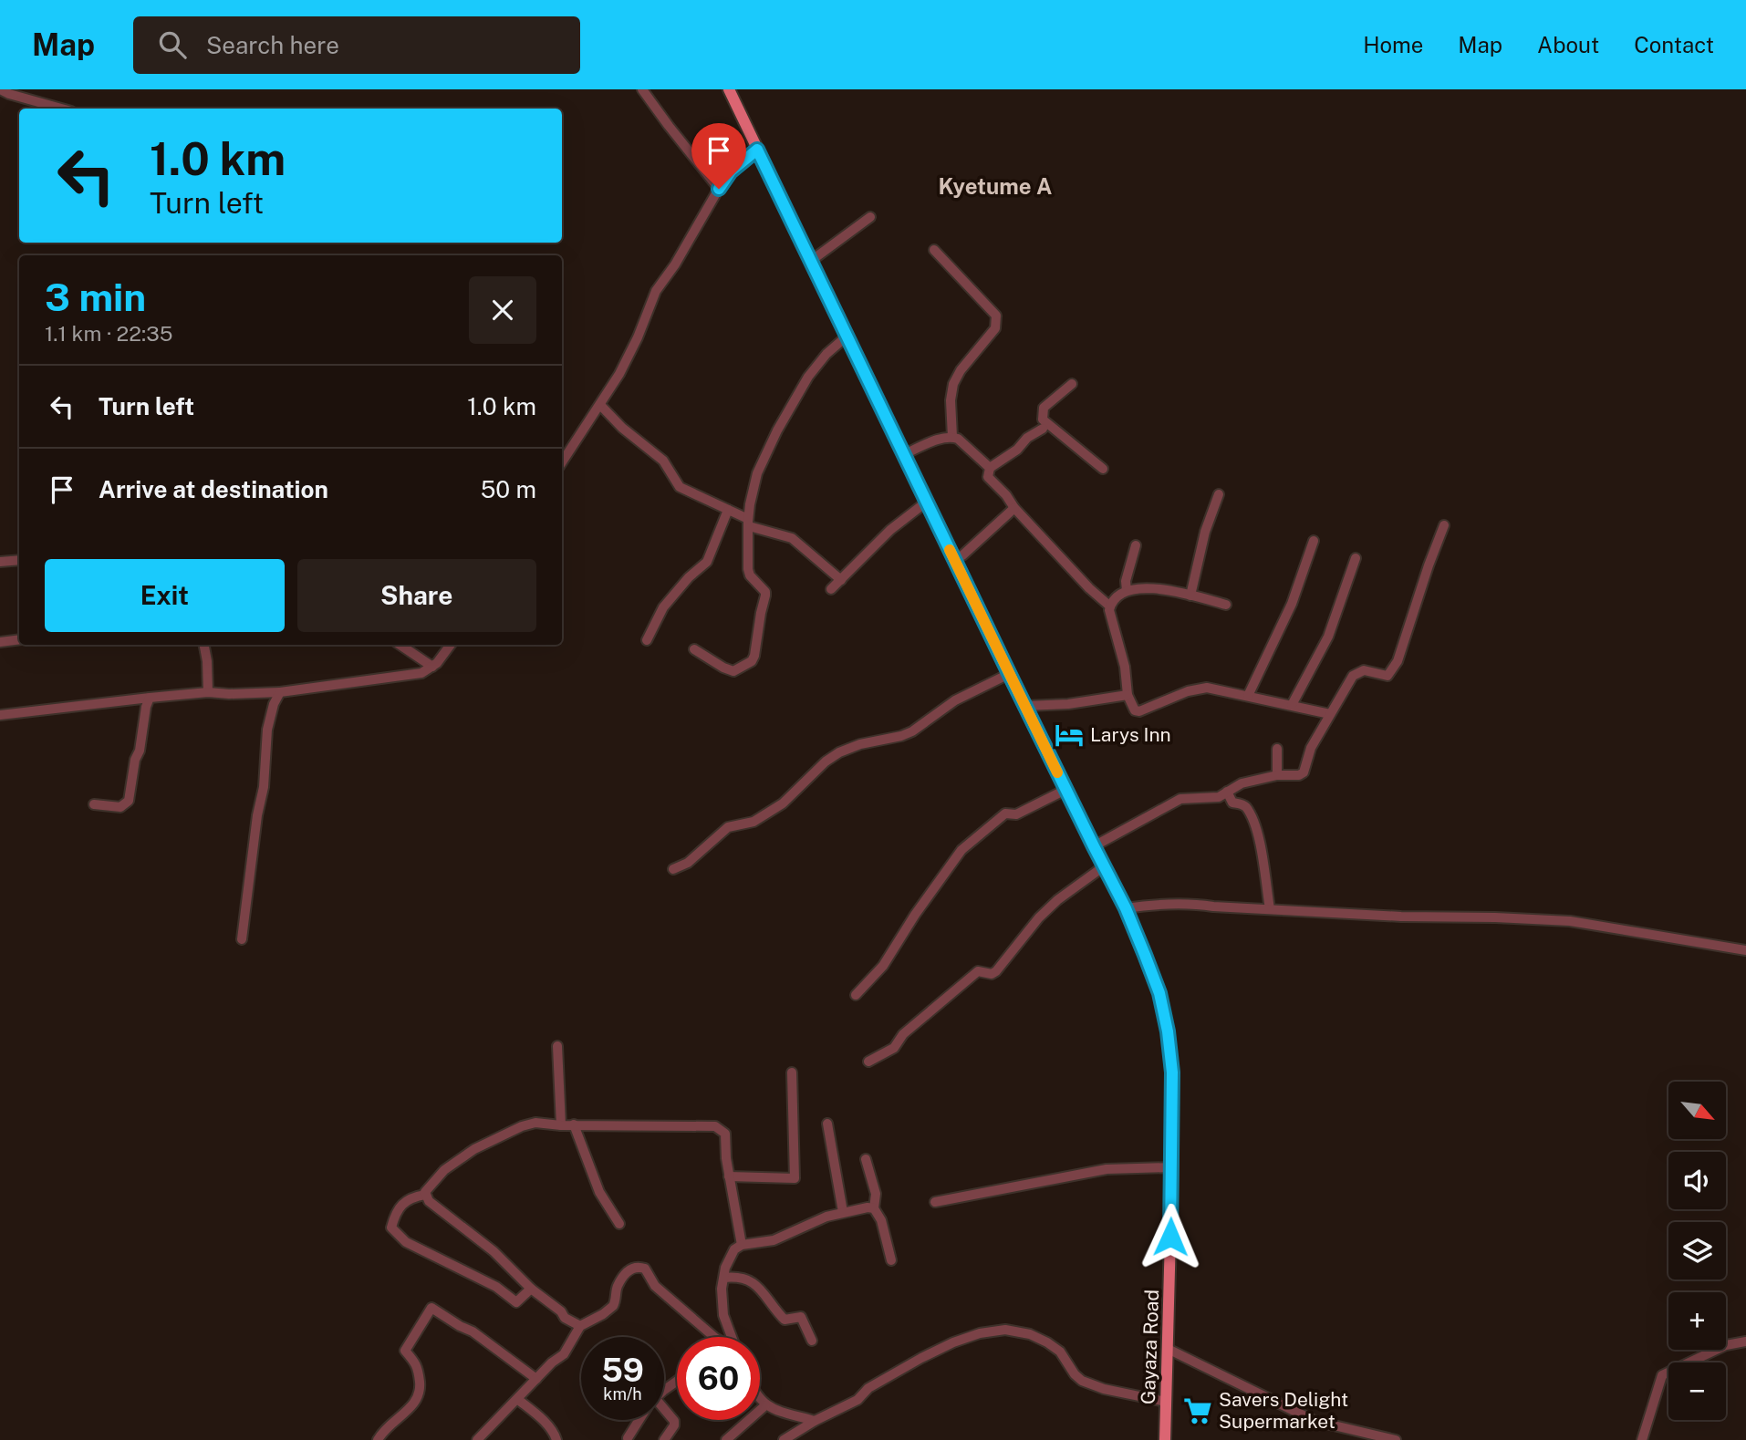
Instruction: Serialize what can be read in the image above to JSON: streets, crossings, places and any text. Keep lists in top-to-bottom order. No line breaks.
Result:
{"streets":{"main road":["Gayaza Road"]},"districts":["Kyetume A"],"places":{"hotel":["Larys Inn"],"supermarket":["Savers Delight Supermarket"]},"north":"bottom right","page":{"header":"Map","search":"Search here","nav":["Home","Map","About","Contact"],"turn":["1.0 km","Turn left"],"heading":["3 min","1.1 km · 22:35"],"list":[{"name":"Turn left","value":"1.0 km"},{"name":"Arrive at destination","value":"50 m"}],"buttons":["Exit","Share"],"map_buttons":["+","−"],"speed":"59 km/h","limit":"60"}}
